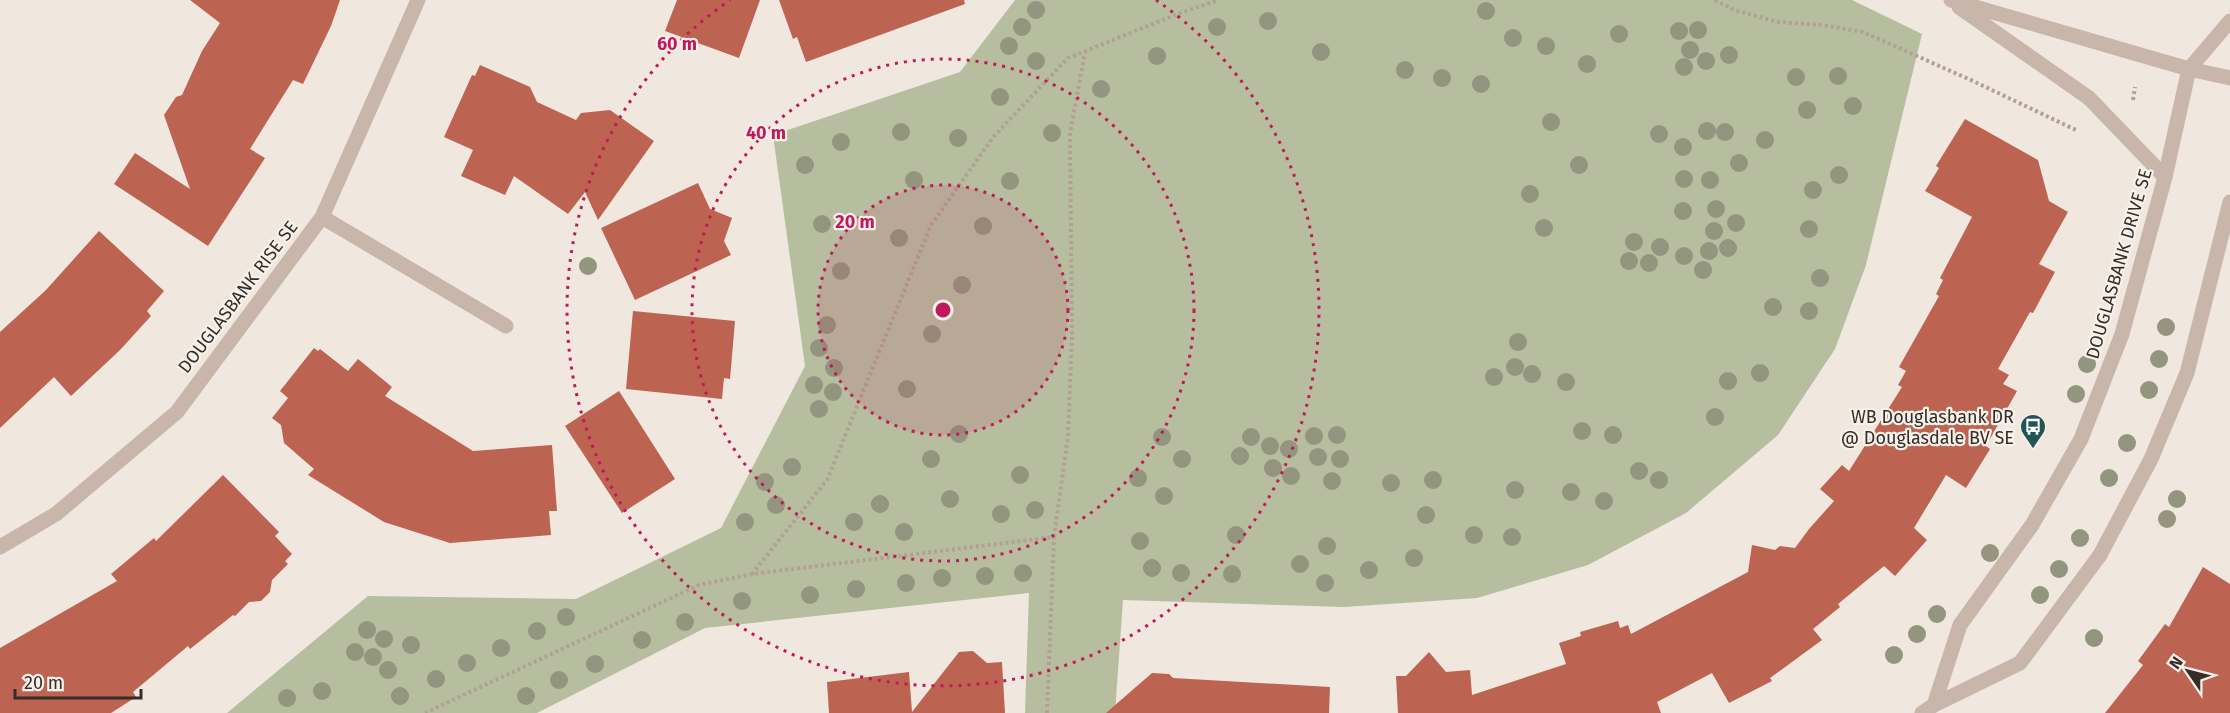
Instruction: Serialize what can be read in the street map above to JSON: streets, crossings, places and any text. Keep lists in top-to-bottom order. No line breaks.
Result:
{"streets":{"street":["DOUGLASBANK DRIVE SE","DOUGLASBANK RISE SE"]},"places":{"bus stop":["WB Douglasbank DR @ Douglasdale BV SE"]},"scale_bar":"20 m","north":"top left","rings":["60 m","40 m","20 m"]}
